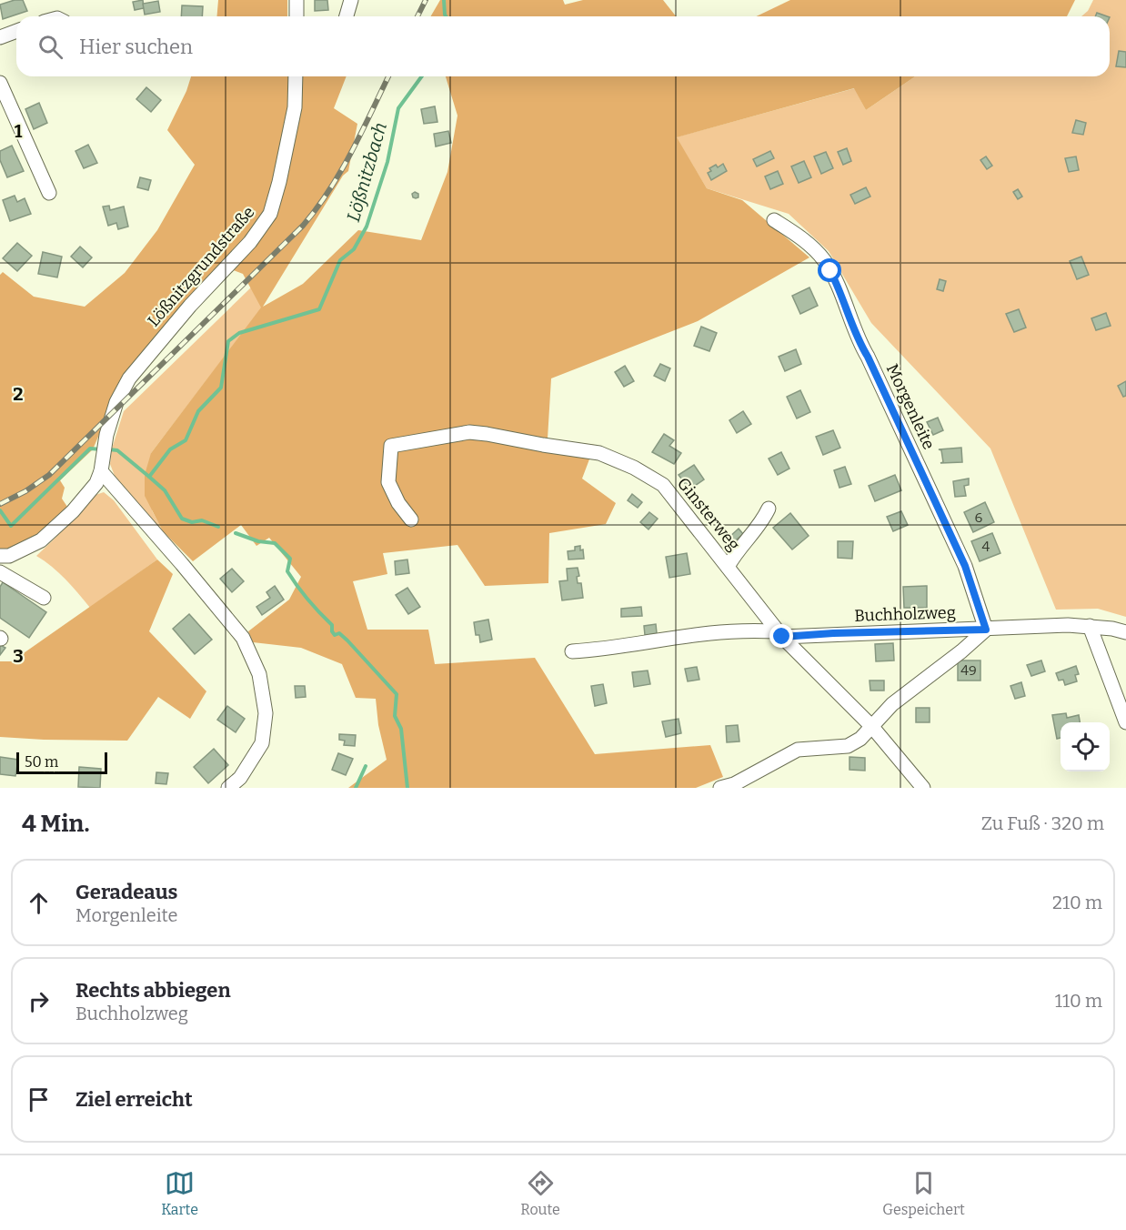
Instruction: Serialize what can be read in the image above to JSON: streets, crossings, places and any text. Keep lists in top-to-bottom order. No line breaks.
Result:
{"streets":{"street":["Lößnitzgrundstraße","Morgenleite","Ginsterweg","Buchholzweg"]},"crossings":[["Morgenleite","Buchholzweg"],["Ginsterweg","Buchholzweg"]],"water":["Lößnitzbach"],"house_numbers":["6","4","49"],"scale_bar":"50 m","page":{"search":"Hier suchen","scale":"50 m","heading":["4 Min.","Zu Fuß · 320 m"],"list":[["Geradeaus","Morgenleite","210 m"],["Rechts abbiegen","Buchholzweg","110 m"],"Ziel erreicht"],"nav":["Karte","Route","Gespeichert"]},"grid":{"rows":["1","2","3"]}}
